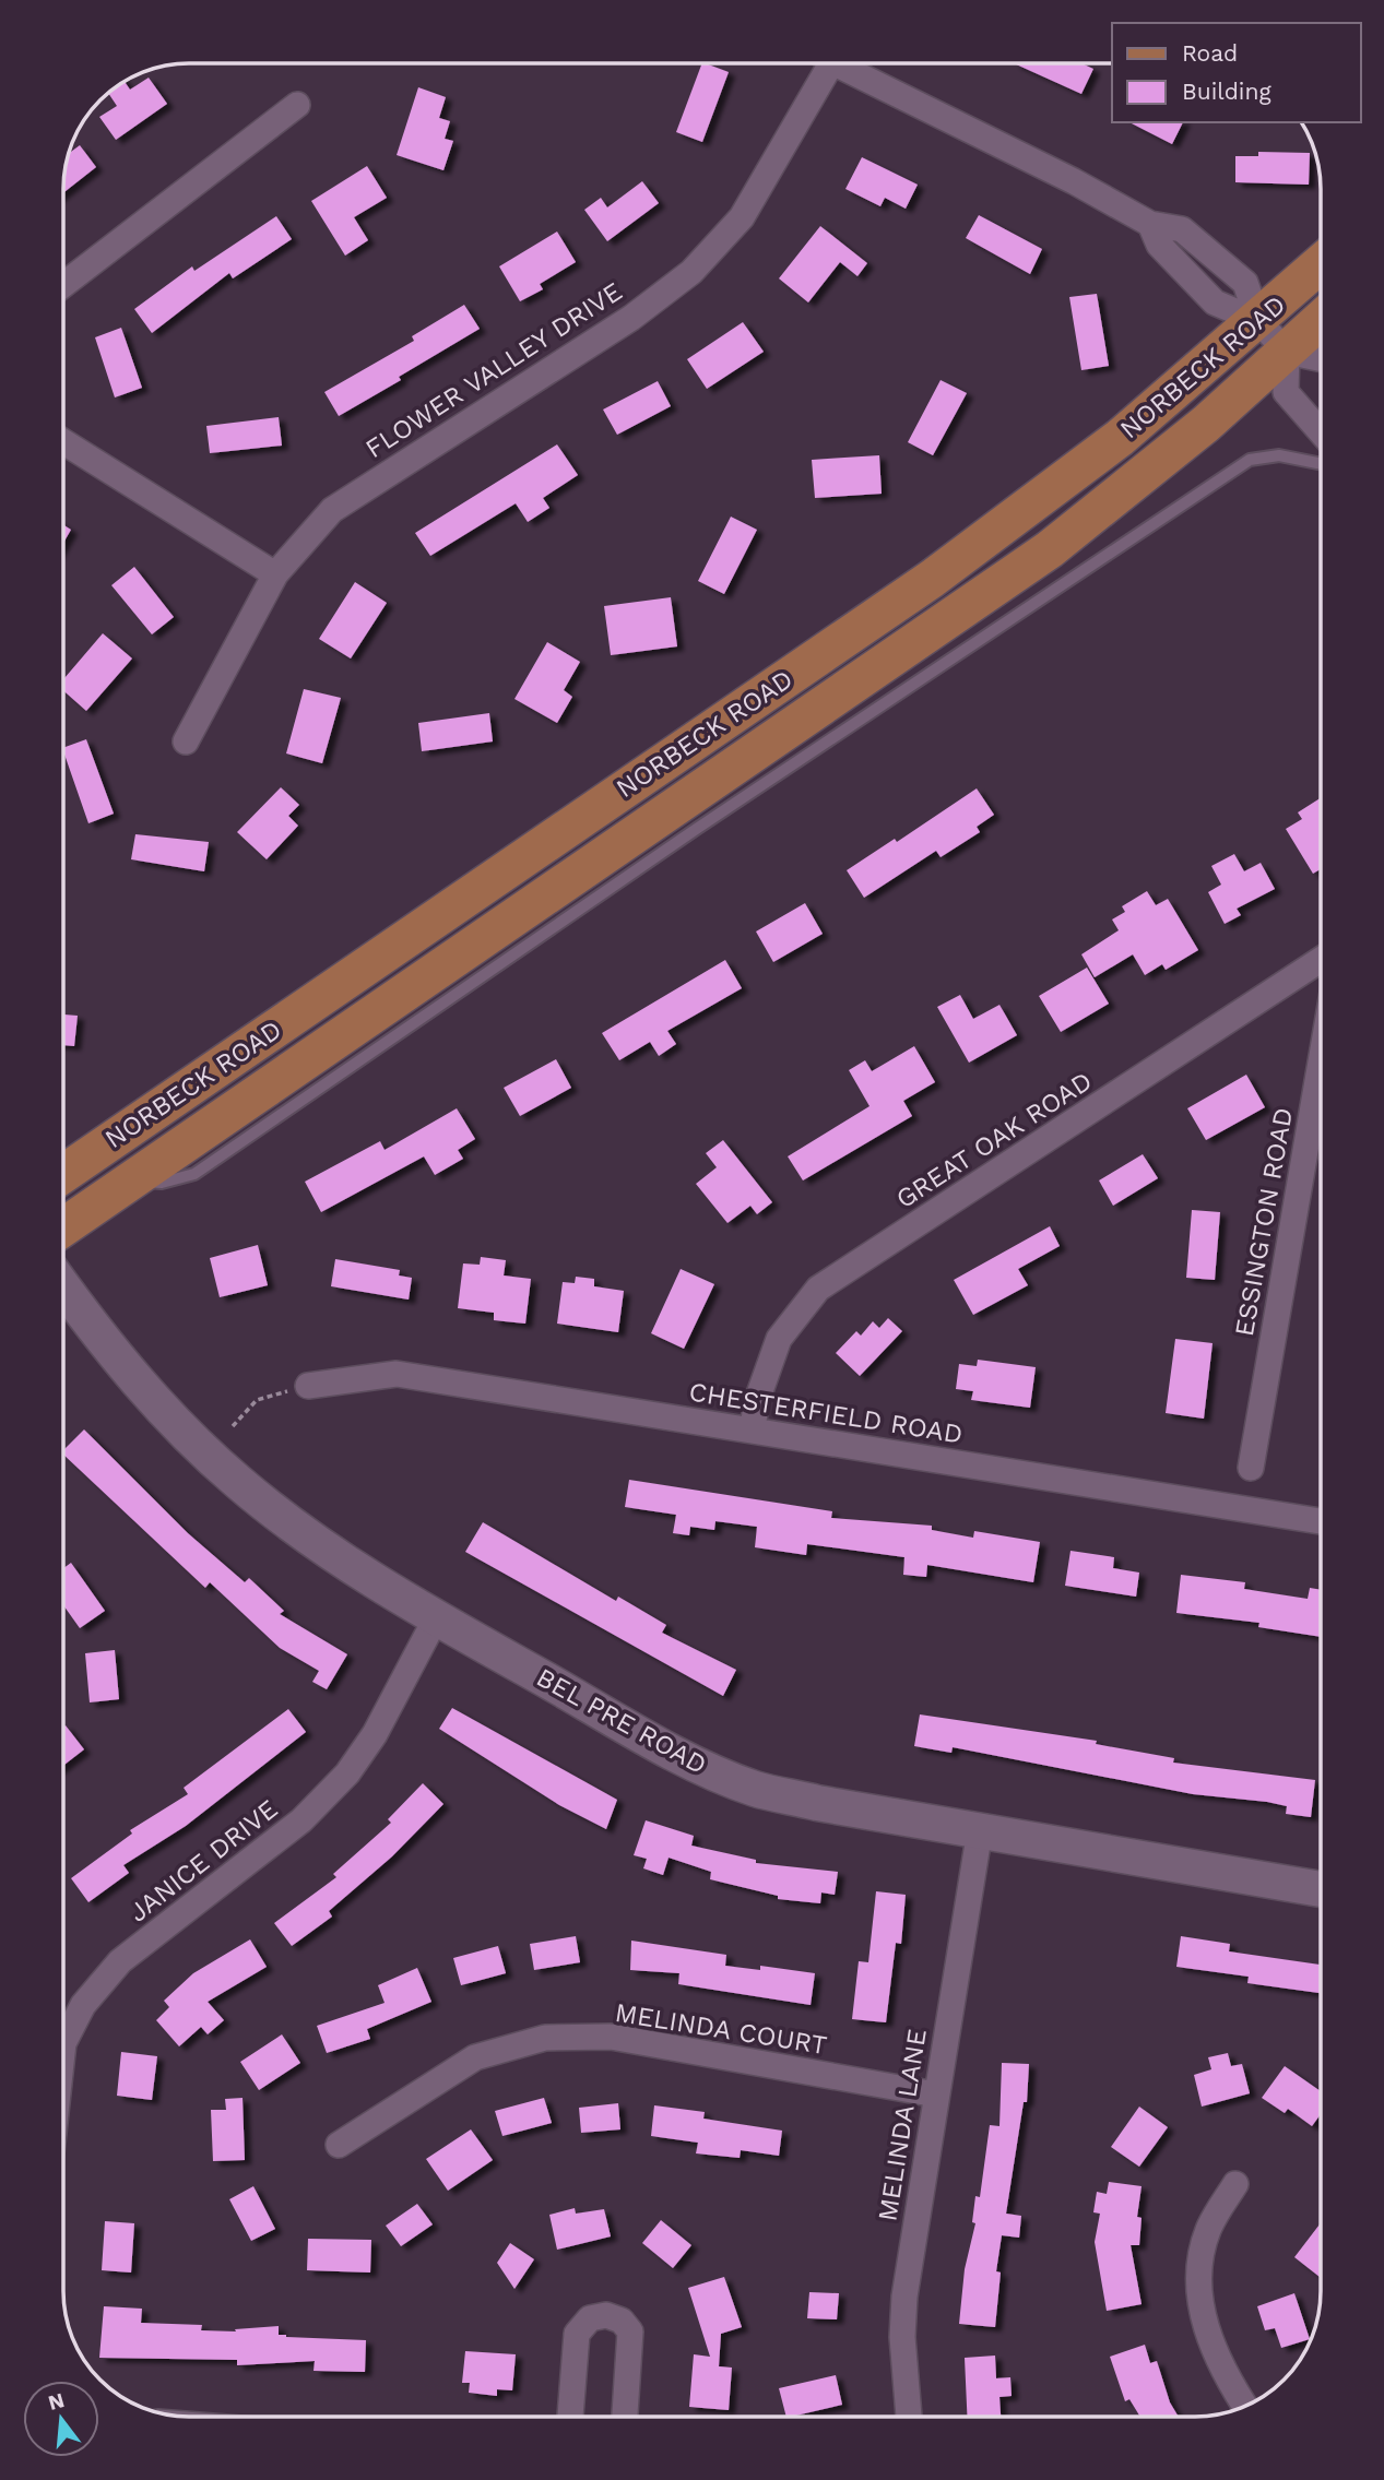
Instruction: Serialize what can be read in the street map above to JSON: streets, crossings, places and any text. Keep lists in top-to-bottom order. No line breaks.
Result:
{"streets":{"main road":["NORBECK ROAD","BEL PRE ROAD"],"street":["FLOWER VALLEY DRIVE","GREAT OAK ROAD","ESSINGTON ROAD","CHESTERFIELD ROAD","JANICE DRIVE","MELINDA COURT","MELINDA LANE"]},"crossings":[["GREAT OAK ROAD","CHESTERFIELD ROAD"],["BEL PRE ROAD","JANICE DRIVE"],["BEL PRE ROAD","MELINDA LANE"],["MELINDA COURT","MELINDA LANE"]],"legend":["Road","Building"],"north":"top"}
